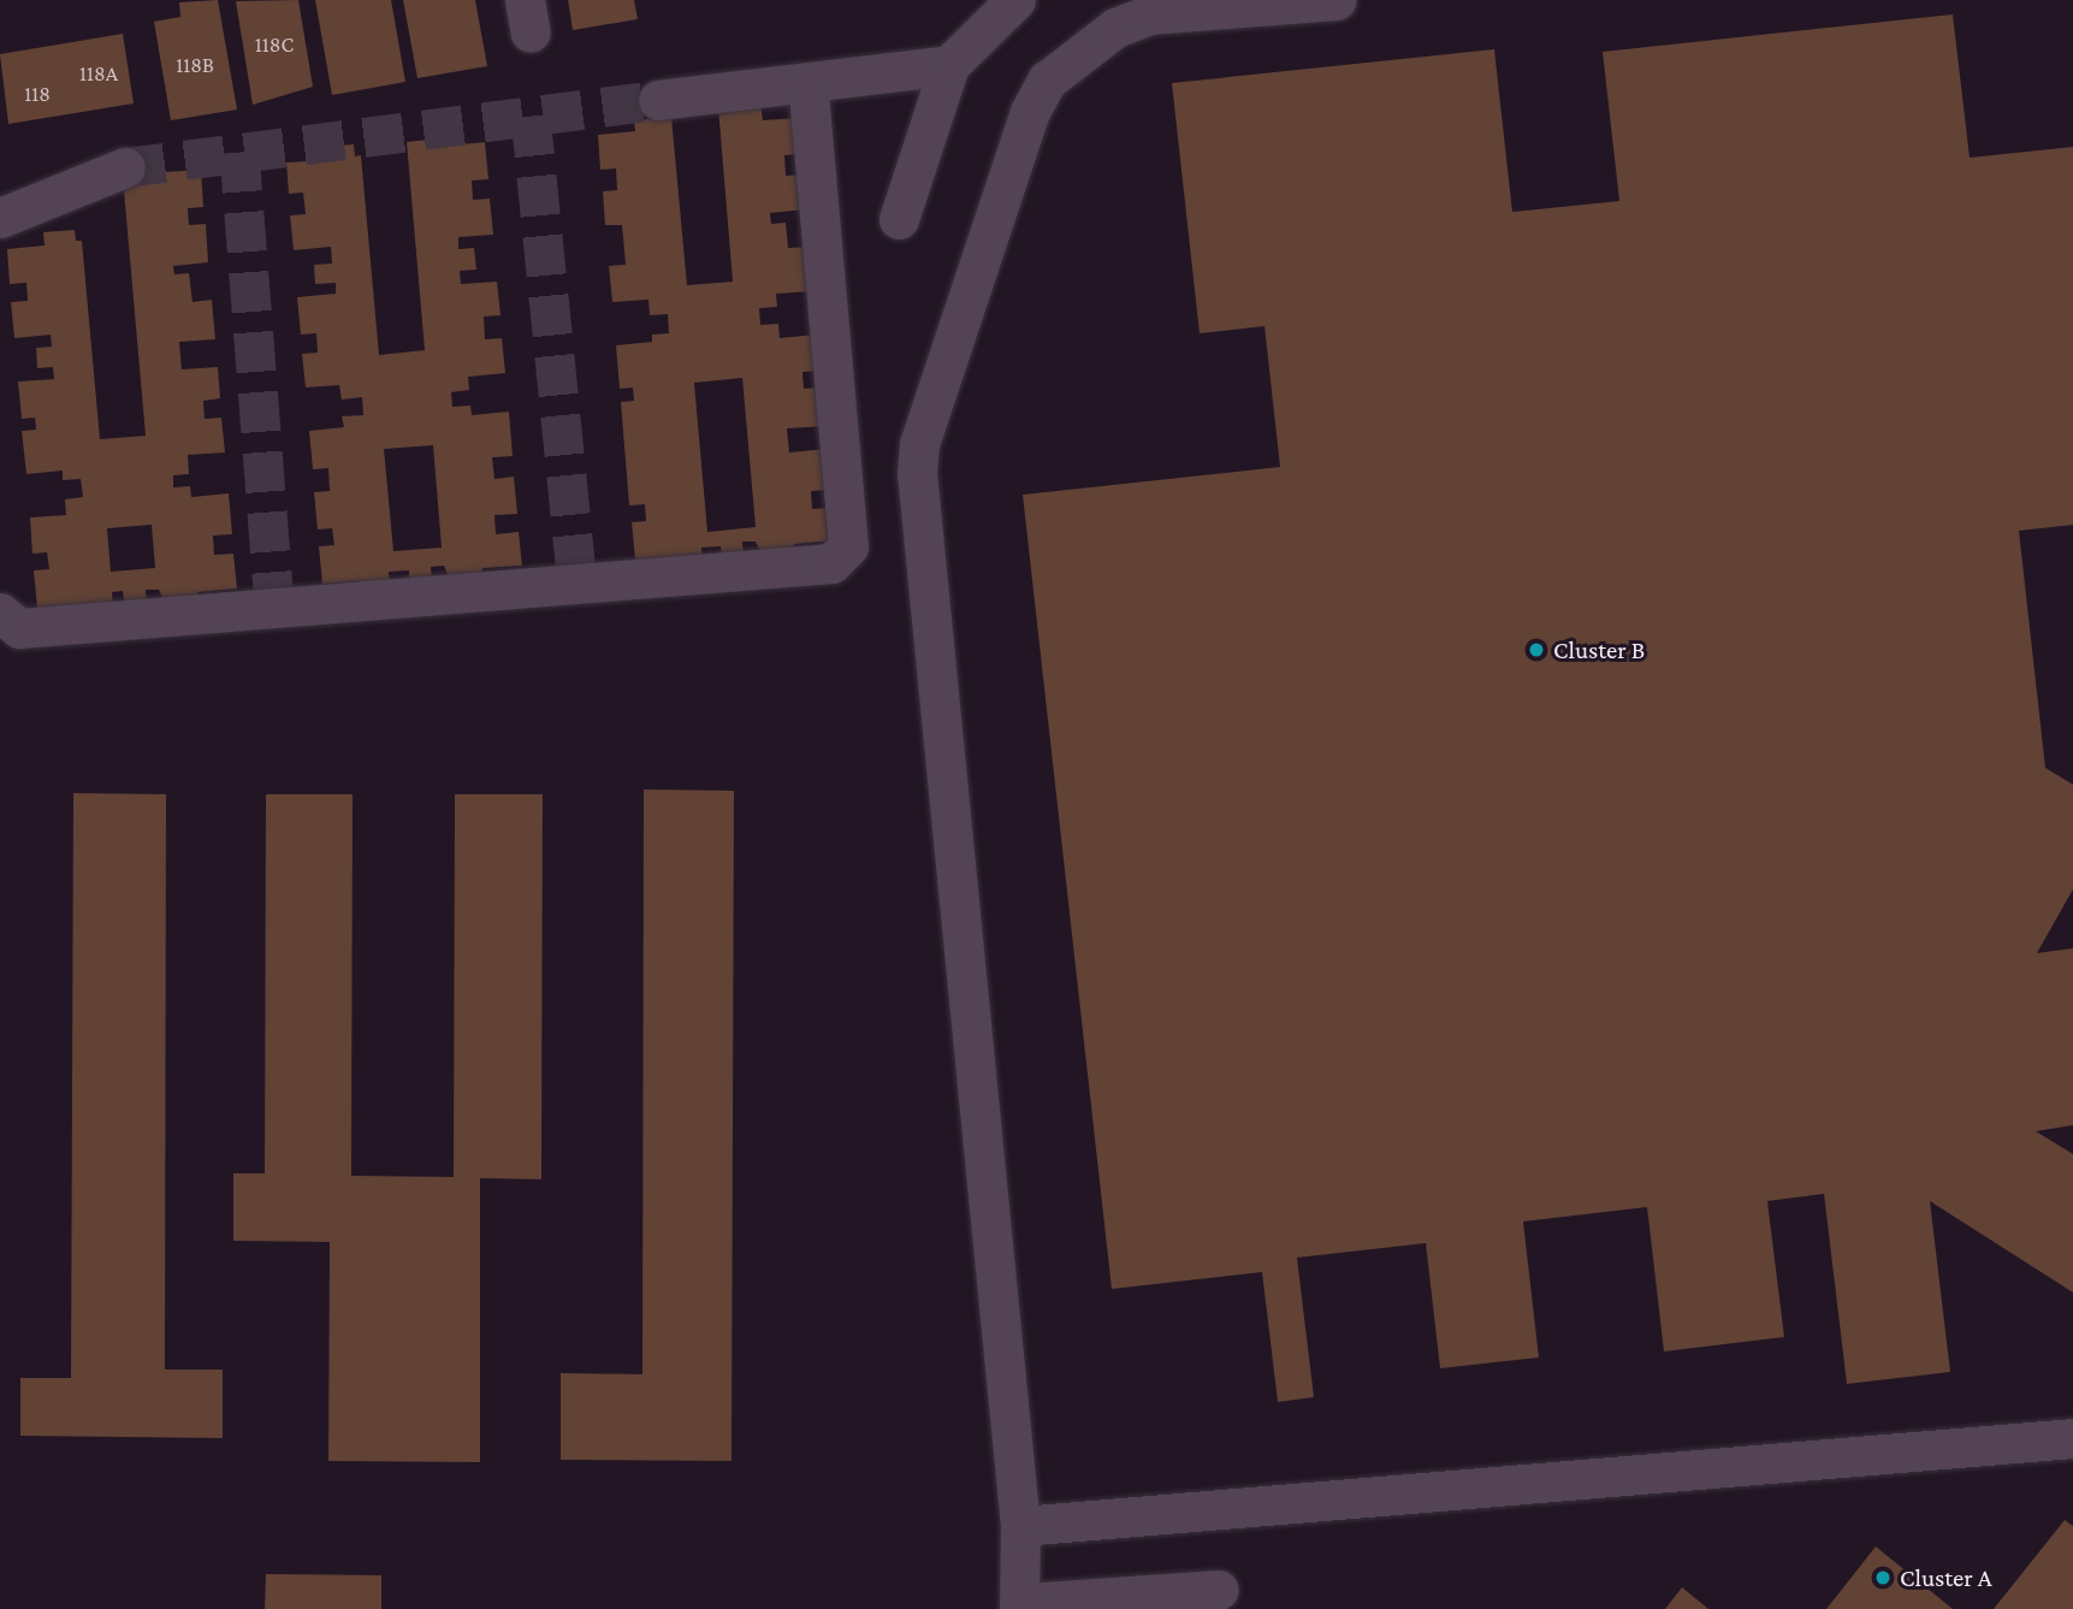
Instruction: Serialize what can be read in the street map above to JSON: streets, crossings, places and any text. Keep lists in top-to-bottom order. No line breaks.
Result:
{"places":["Cluster B","Cluster A"],"house_numbers":["118C","118B","118A","118"]}
